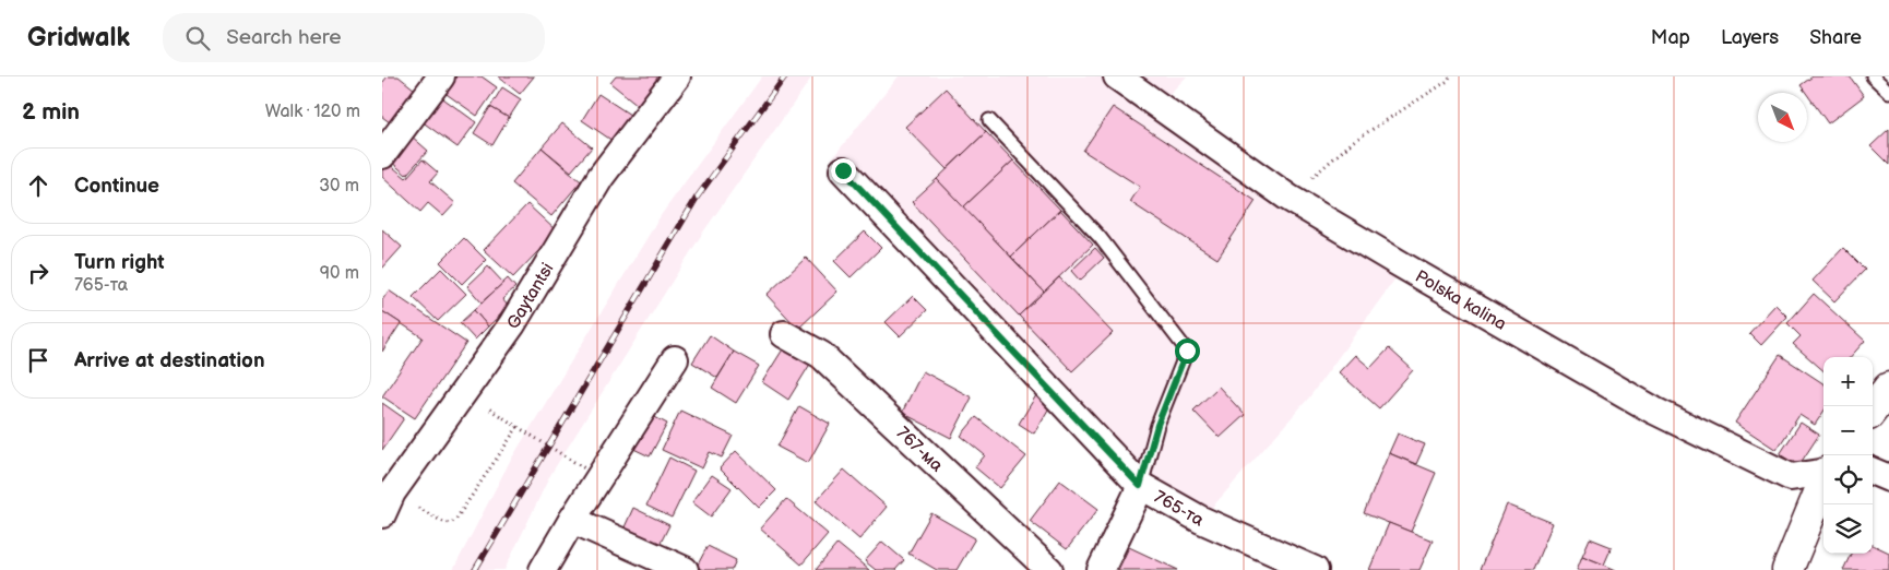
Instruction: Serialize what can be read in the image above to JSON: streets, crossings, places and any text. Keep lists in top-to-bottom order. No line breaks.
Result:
{"streets":{"street":["Gaytantsi","Polska kalina","767-ма","765-та"]},"north":"bottom right","page":{"header":"Gridwalk","search":"Search here","nav":["Map","Layers","Share"],"heading":["2 min","Walk · 120 m"],"list":[["Continue","30 m"],["Turn right","765-та","90 m"],"Arrive at destination"],"map_buttons":["+","−"]}}
